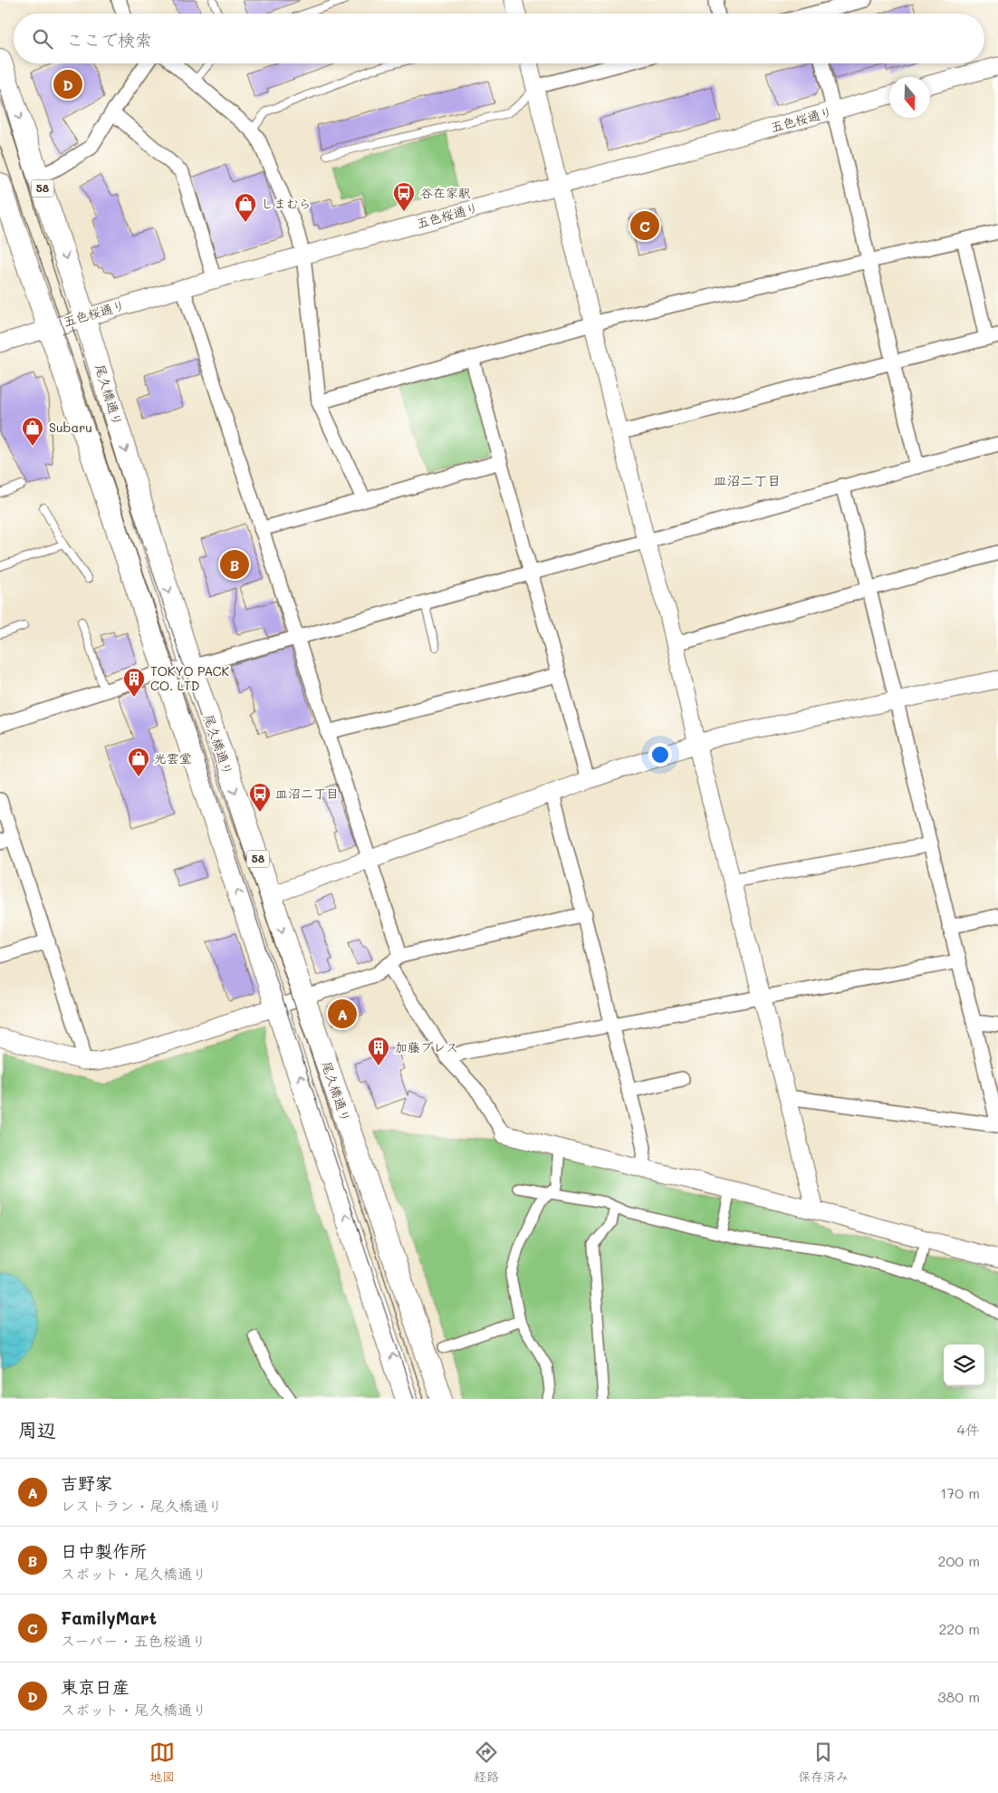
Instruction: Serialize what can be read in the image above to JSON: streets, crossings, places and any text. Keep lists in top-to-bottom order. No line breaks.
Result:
{"streets":{"main road":["58","尾久橋通り"],"street":["五色桜通り"]},"crossings":[["五色桜通り","58"],["五色桜通り","尾久橋通り"]],"districts":["皿沼二丁目"],"places":{"bus stop":["谷在家駅","皿沼二丁目"],"shop":["しまむら","Subaru","光雲堂"],"building":["TOKYO PACK CO. LTD","加藤プレス"]},"north":"bottom","page":{"search":"ここで検索","pins":["D","C","B","A"],"heading":["周辺","4件"],"list":[{"mark":"A","name":"吉野家","note":"レストラン · 尾久橋通り","value":"170 m"},{"mark":"B","name":"日中製作所","note":"スポット · 尾久橋通り","value":"200 m"},{"mark":"C","name":"FamilyMart","note":"スーパー · 五色桜通り","value":"220 m"},{"mark":"D","name":"東京日産","note":"スポット · 尾久橋通り","value":"380 m"}],"nav":["地図","経路","保存済み"]}}
